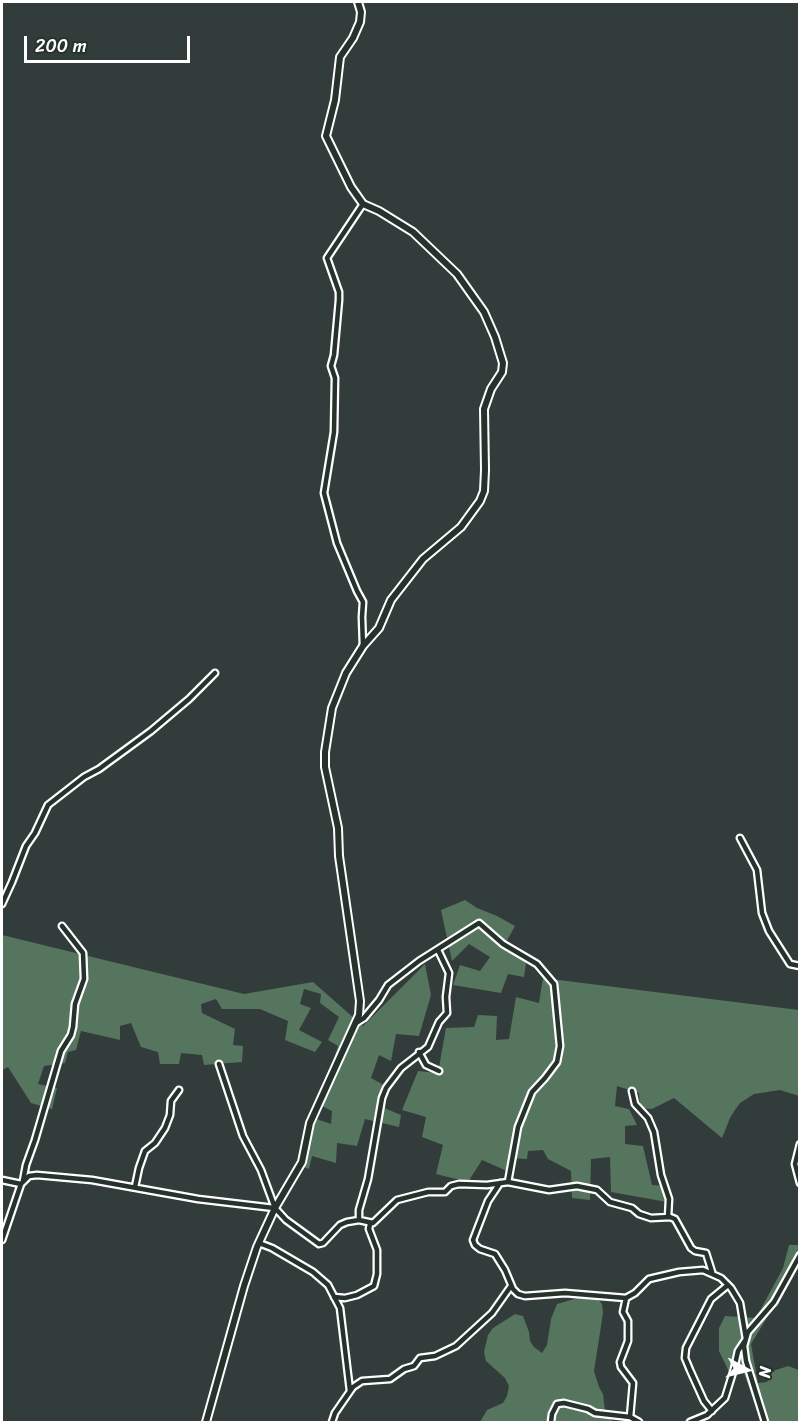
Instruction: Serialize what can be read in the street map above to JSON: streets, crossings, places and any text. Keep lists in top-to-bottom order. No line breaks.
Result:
{"scale_bar":"200 m","north":"right"}
